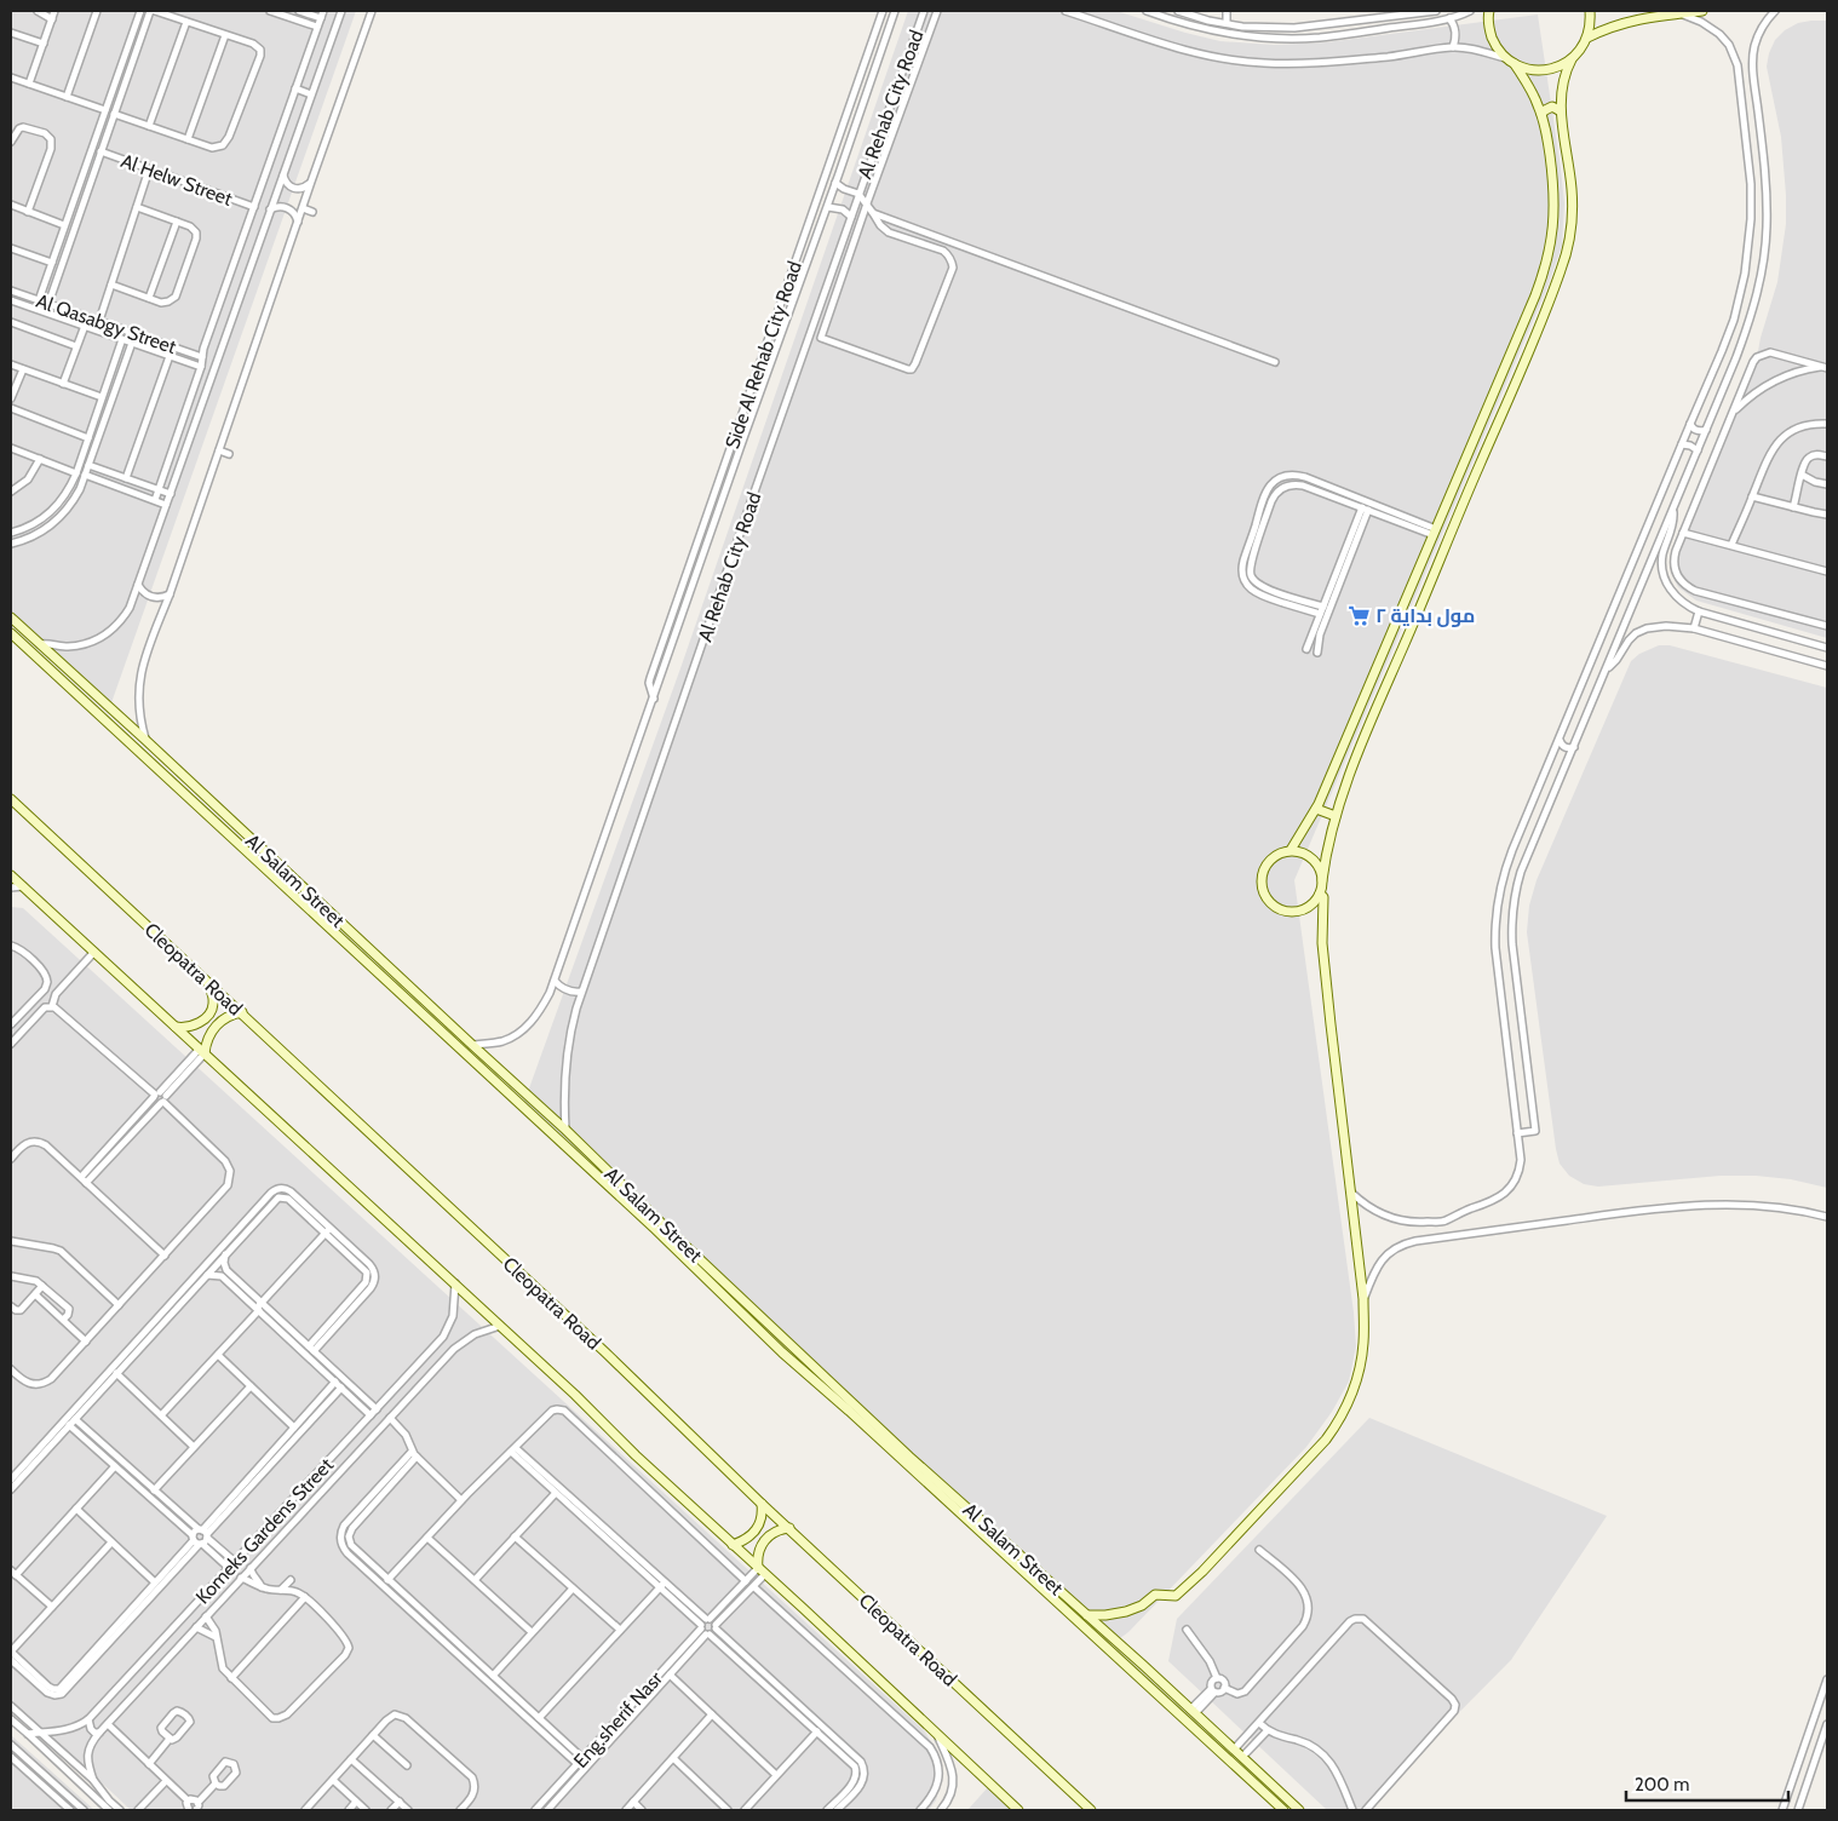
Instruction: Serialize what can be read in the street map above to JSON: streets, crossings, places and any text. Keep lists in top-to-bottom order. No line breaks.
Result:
{"streets":{"main road":["Al Salam Street","Cleopatra Road"],"street":["Al Rehab City Road","Al Helw Street","Al Qasabgy Street","Side Al Rehab City Road","Komeks Gardens Street","Eng.sherif Nasr"]},"crossings":[["Al Rehab City Road","Side Al Rehab City Road"],["Al Rehab City Road","Al Salam Street"]],"places":{"supermarket":["مول بداية ۲"]},"scale_bar":"200 m"}
